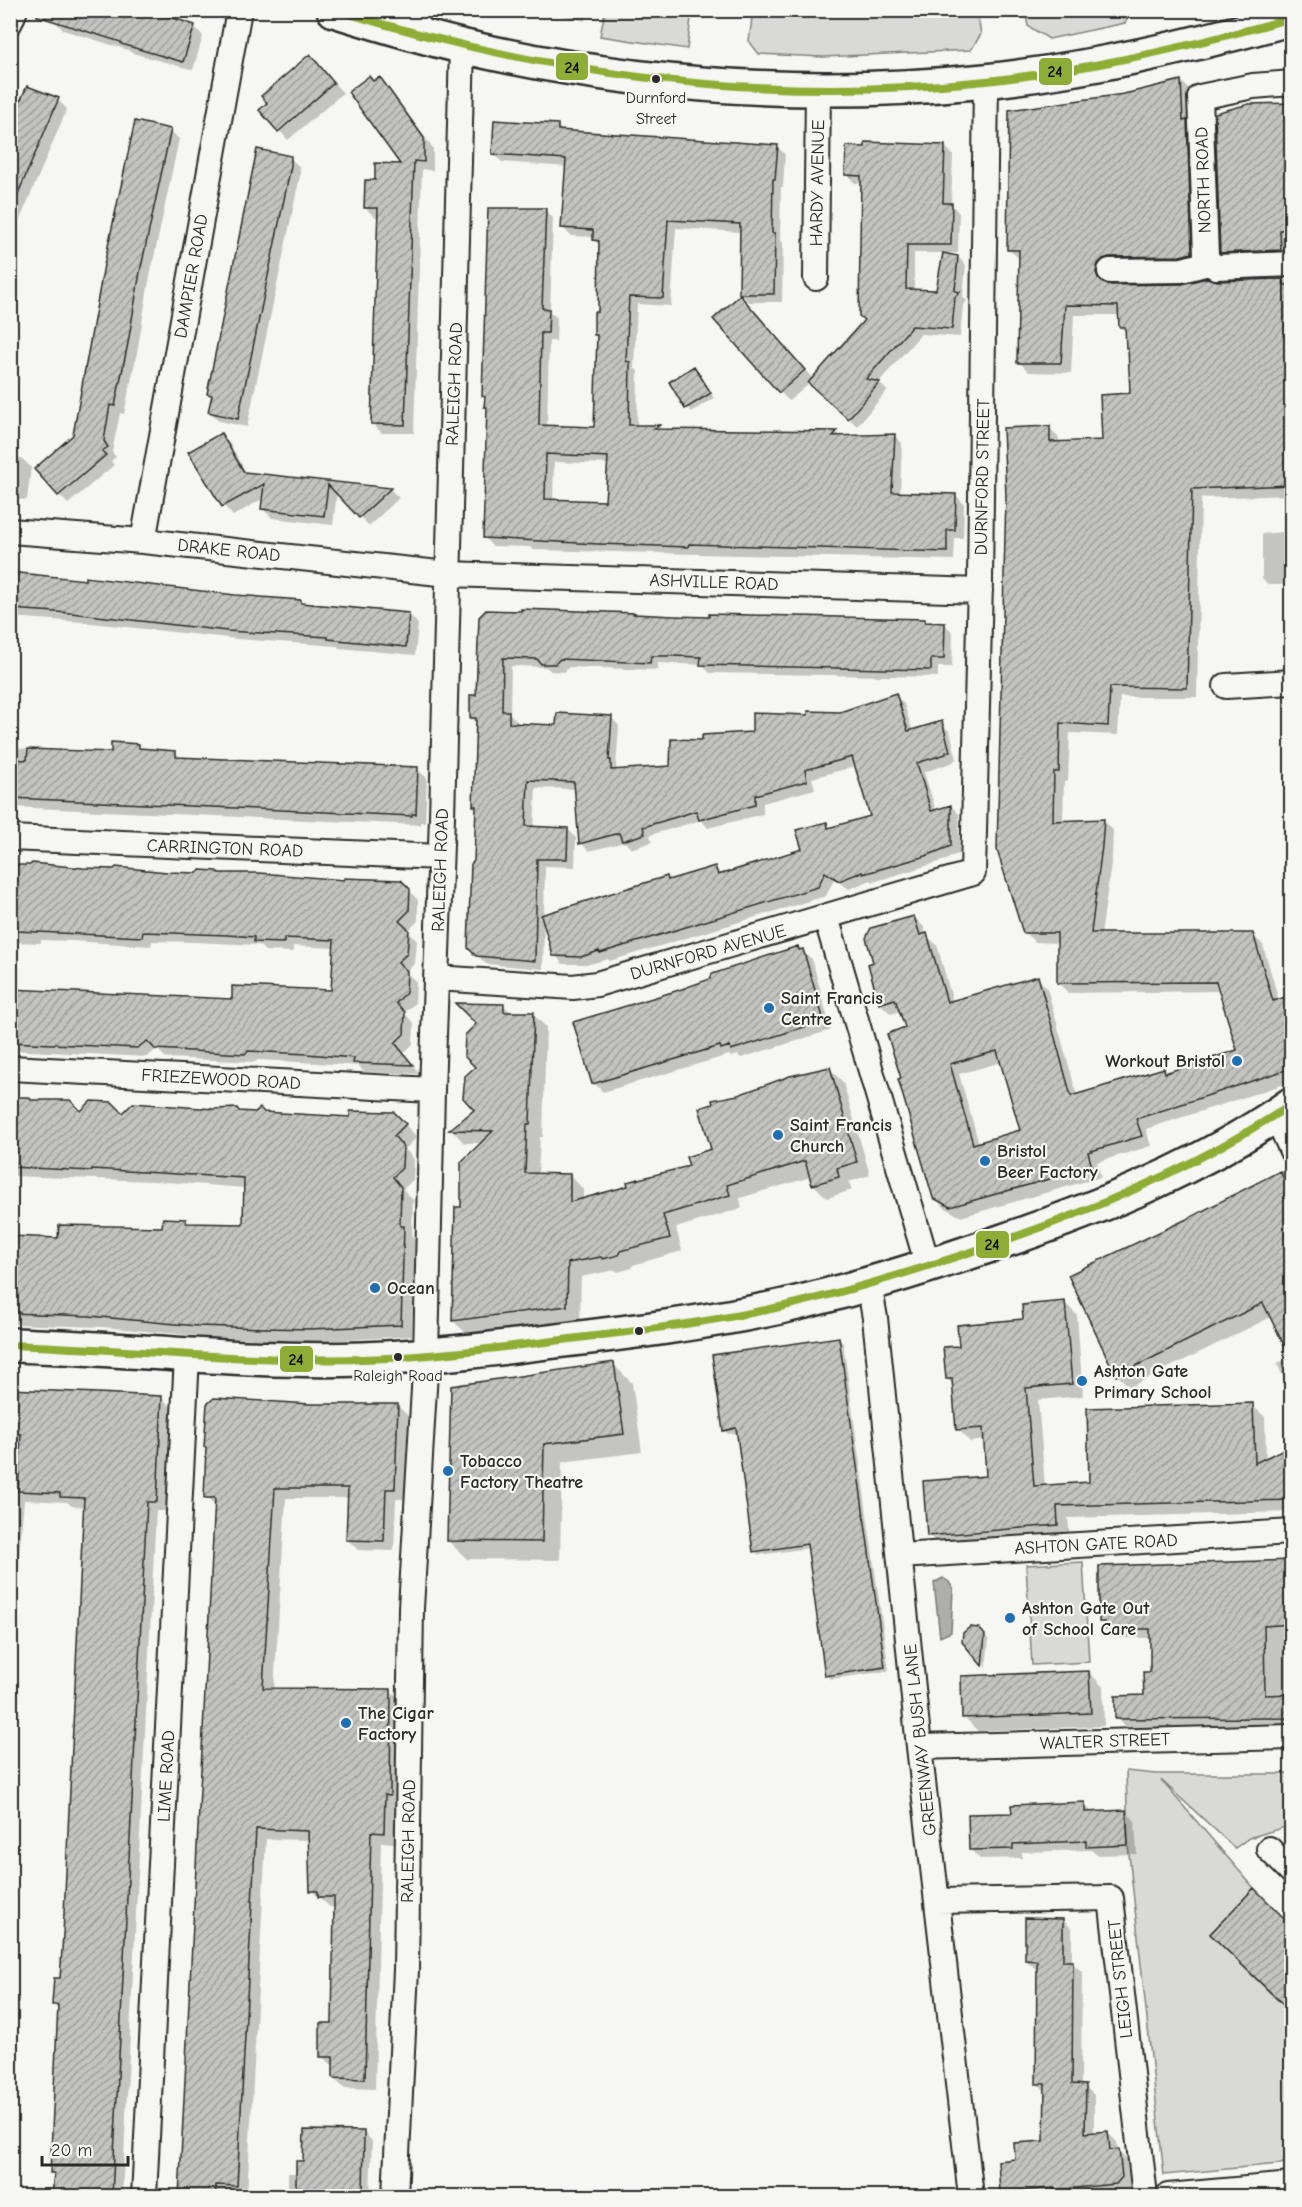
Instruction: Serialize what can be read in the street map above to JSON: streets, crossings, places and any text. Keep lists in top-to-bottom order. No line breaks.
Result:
{"streets":{"street":["NORTH ROAD","HARDY AVENUE","DAMPIER ROAD","RALEIGH ROAD","DURNFORD STREET","DRAKE ROAD","ASHVILLE ROAD","CARRINGTON ROAD","DURNFORD AVENUE","FRIEZEWOOD ROAD","ASHTON GATE ROAD","GREENWAY BUSH LANE","WALTER STREET","LIME ROAD","LEIGH STREET"]},"crossings":[["DAMPIER ROAD","DRAKE ROAD"],["RALEIGH ROAD","DRAKE ROAD"],["RALEIGH ROAD","ASHVILLE ROAD"],["RALEIGH ROAD","CARRINGTON ROAD"],["RALEIGH ROAD","DURNFORD AVENUE"],["RALEIGH ROAD","FRIEZEWOOD ROAD"],["DURNFORD STREET","ASHVILLE ROAD"],["DURNFORD STREET","DURNFORD AVENUE"],["DRAKE ROAD","ASHVILLE ROAD"],["ASHTON GATE ROAD","GREENWAY BUSH LANE"],["GREENWAY BUSH LANE","WALTER STREET"],["GREENWAY BUSH LANE","LEIGH STREET"]],"places":["Durnford Street","Saint Francis Centre","Workout Bristol","Saint Francis Church","Bristol Beer Factory","Ocean","Raleigh Road","Ashton Gate Primary School","Tobacco Factory Theatre","Ashton Gate Out of School Care","The Cigar Factory"],"lines":["transit line 24"],"scale_bar":"20 m"}
